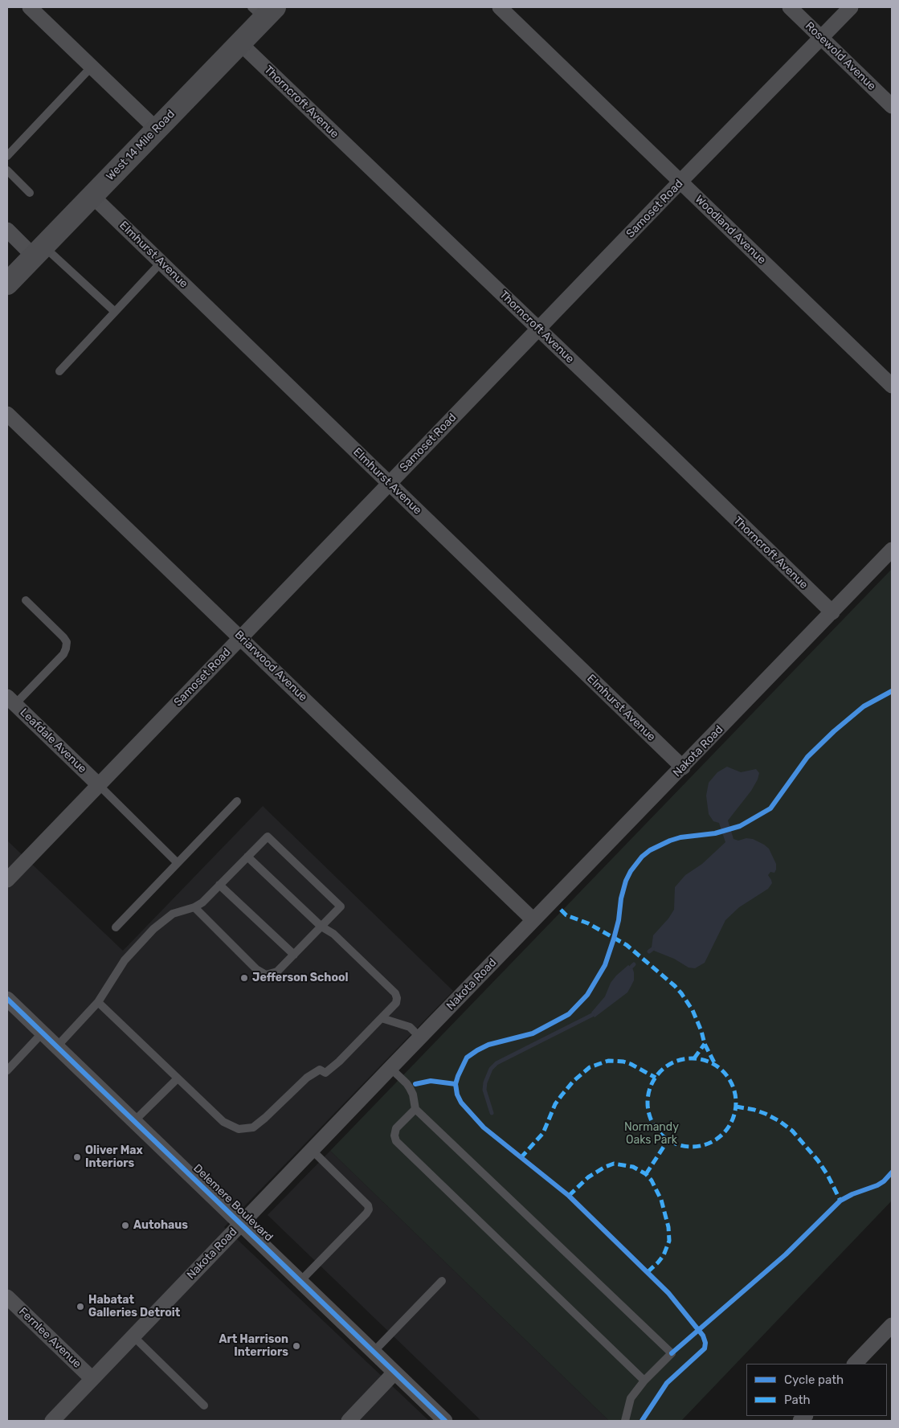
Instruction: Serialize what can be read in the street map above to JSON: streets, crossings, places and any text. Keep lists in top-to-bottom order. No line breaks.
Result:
{"streets":{"main road":["West 14 Mile Road"],"street":["Rosewold Avenue","Thorncroft Avenue","Samoset Road","Woodland Avenue","Elmhurst Avenue","Briarwood Avenue","Leafdale Avenue","Nakota Road","Delemere Boulevard","Fernlee Avenue"]},"crossings":[["Rosewold Avenue","Samoset Road"],["Thorncroft Avenue","West 14 Mile Road"],["Thorncroft Avenue","Samoset Road"],["Thorncroft Avenue","Nakota Road"],["West 14 Mile Road","Elmhurst Avenue"],["Samoset Road","Woodland Avenue"],["Samoset Road","Elmhurst Avenue"],["Samoset Road","Briarwood Avenue"],["Samoset Road","Leafdale Avenue"],["Elmhurst Avenue","Nakota Road"],["Briarwood Avenue","Nakota Road"],["Nakota Road","Delemere Boulevard"],["Nakota Road","Fernlee Avenue"]],"parks":["Normandy Oaks Park"],"places":["Jefferson School","Oliver Max Interiors","Autohaus","Habatat Galleries Detroit","Art Harrison Interriors"],"legend":["Cycle path","Path"]}
